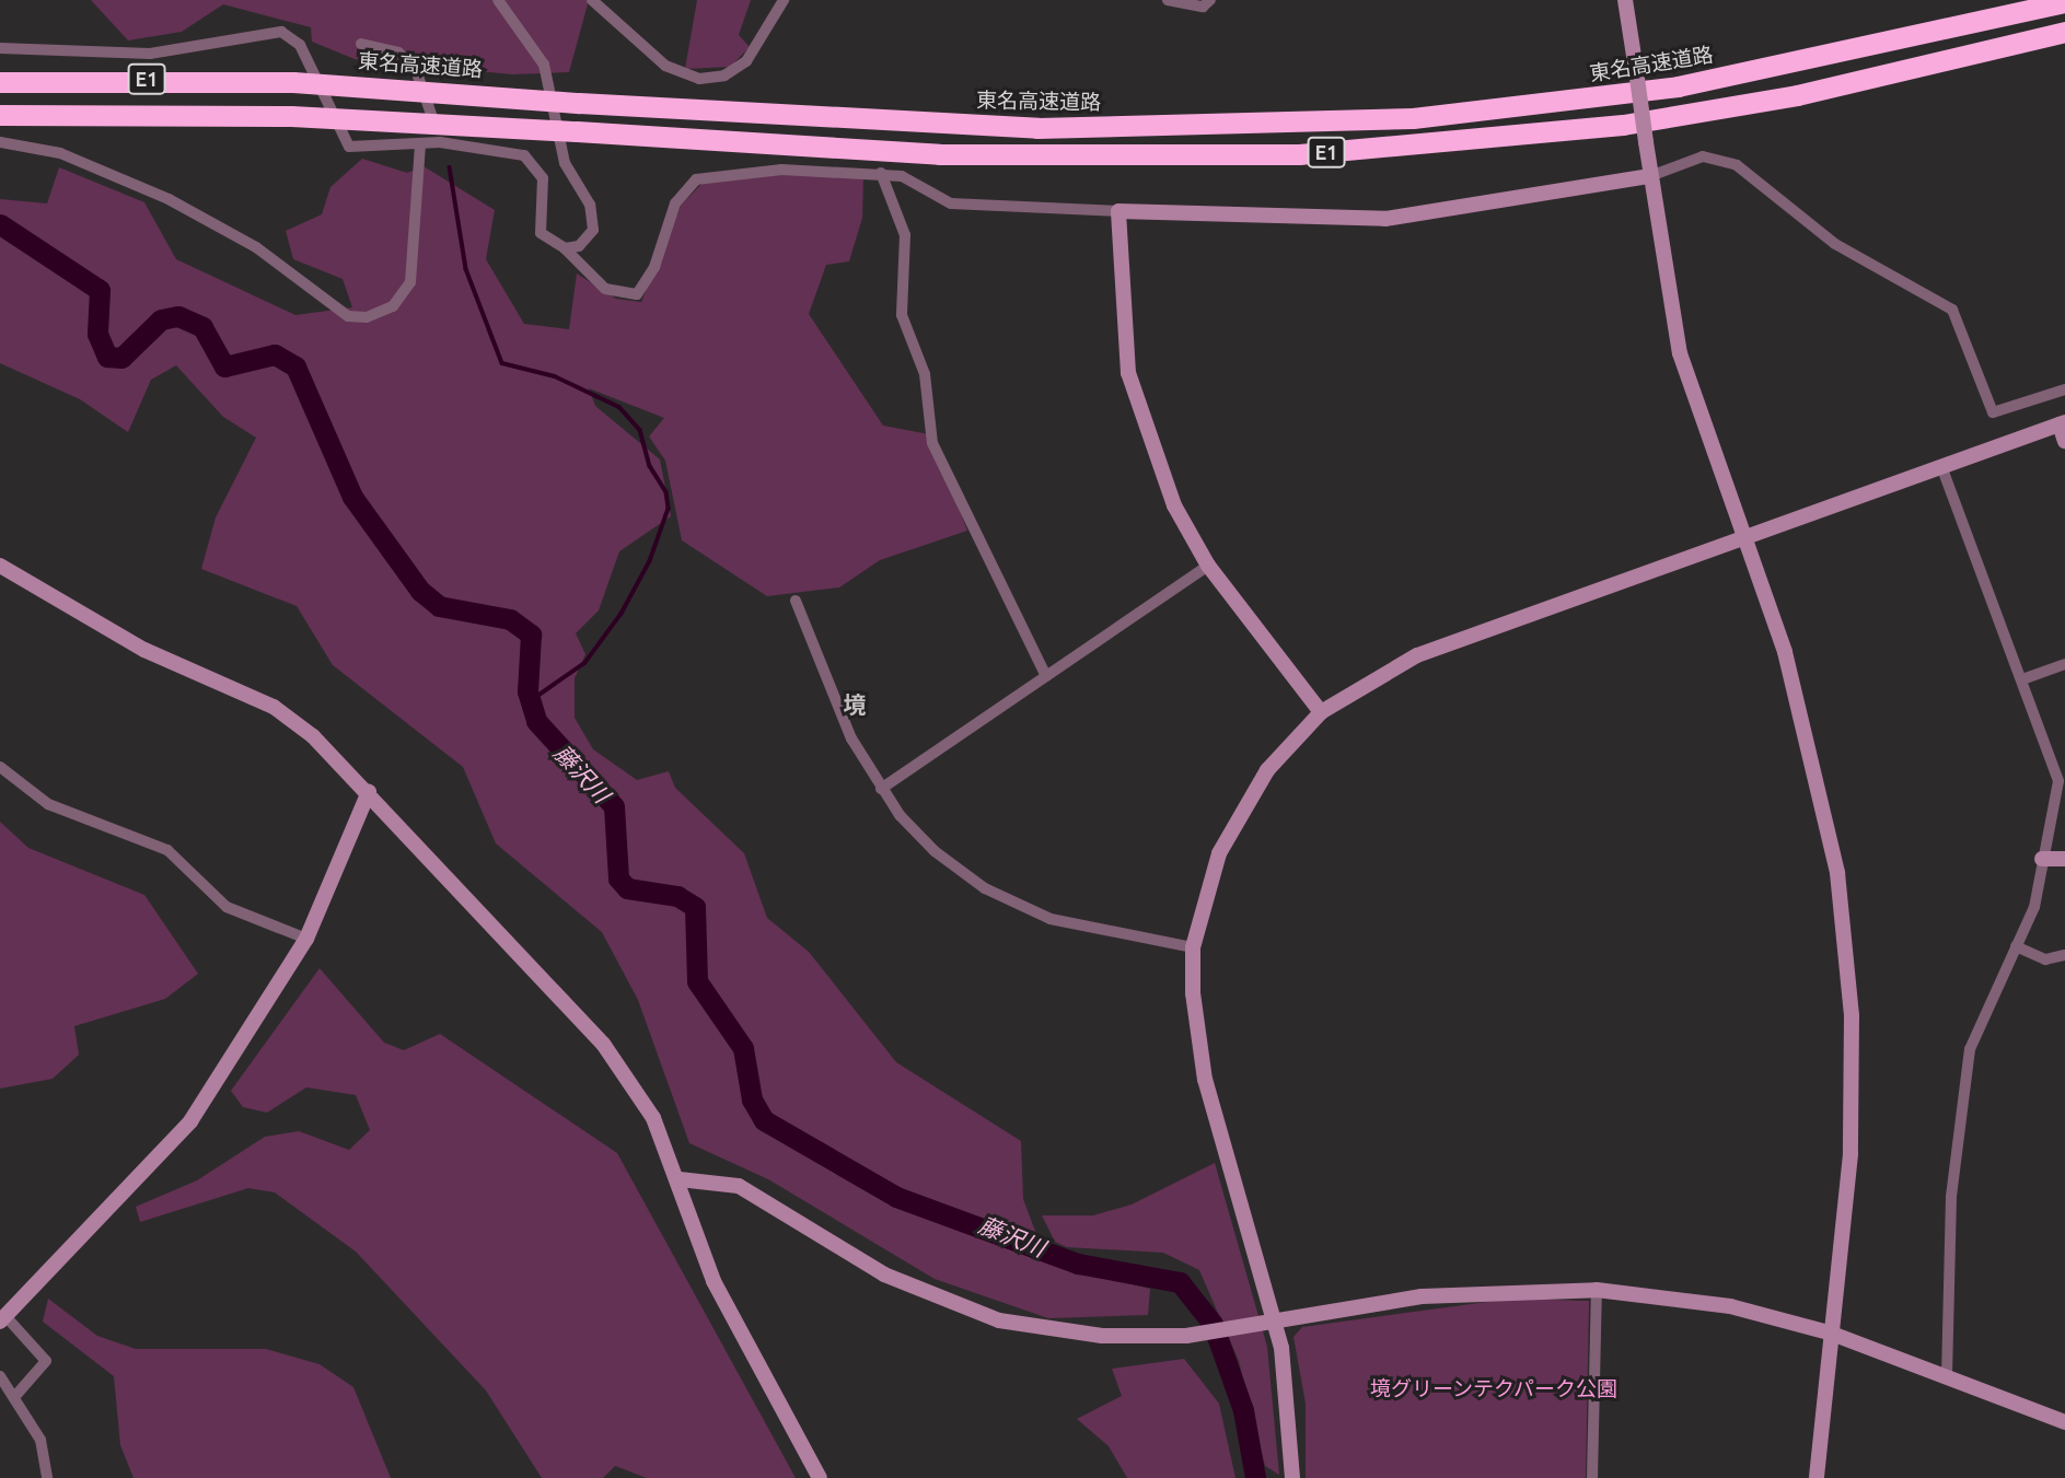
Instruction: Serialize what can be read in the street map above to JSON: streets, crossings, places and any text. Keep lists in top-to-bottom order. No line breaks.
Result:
{"streets":{"highway":["東名高速道路","E1"]},"districts":["境"],"water":["藤沢川"],"parks":["境グリーンテクパーク公園"]}
